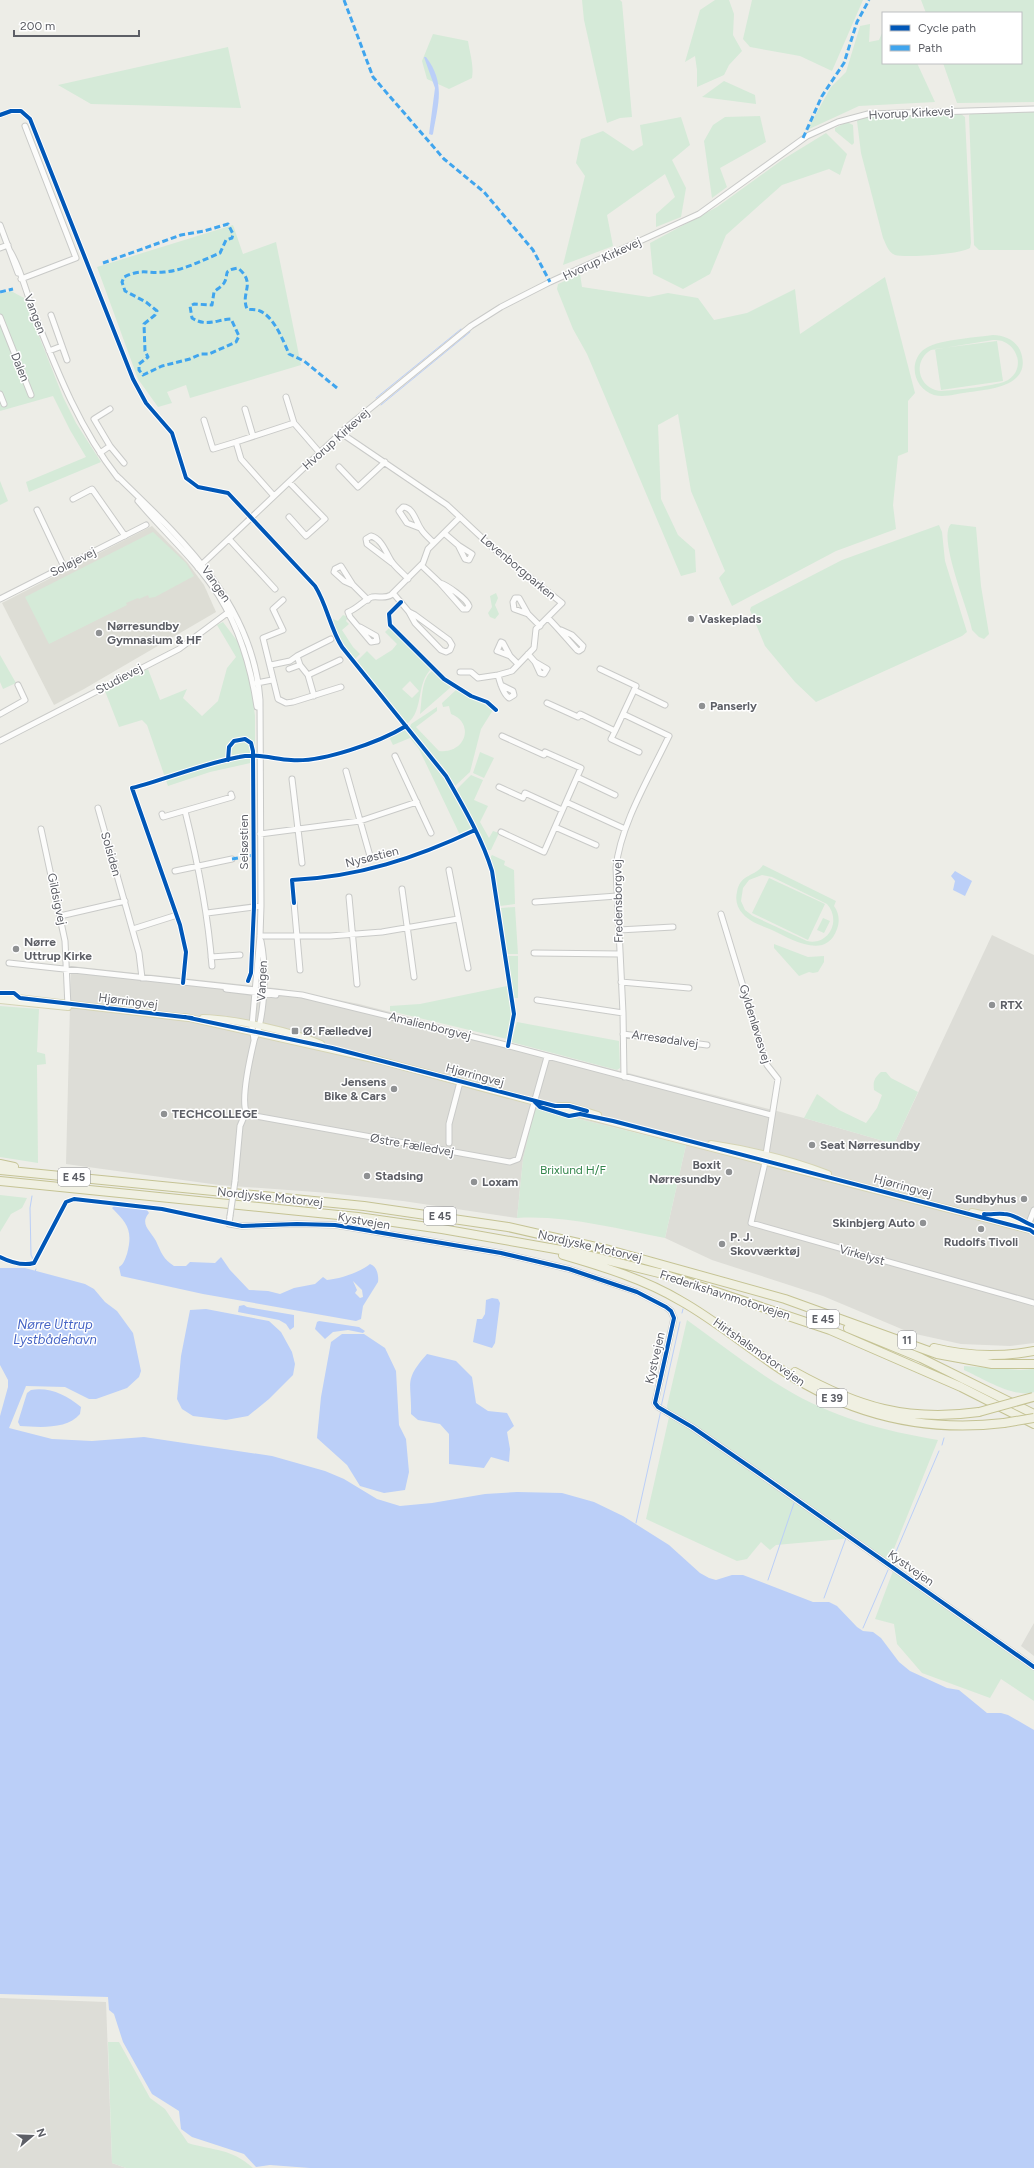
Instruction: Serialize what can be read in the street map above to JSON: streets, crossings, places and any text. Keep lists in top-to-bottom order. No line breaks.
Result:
{"streets":{"highway":["E 45","Nordjyske Motorvej","Frederikshavnmotorvejen","11","Hirtshalsmotorvejen","E 39"],"main road":["Hjørringvej"],"street":["Hvorup Kirkevej","Vangen","Dalen","Soløjevej","Løvenborgparken","Studievej","Solsiden","Gildsigvej","Fredensborgvej","Gyldenløvesvej","Amalienborgvej","Arresødalvej","Østre Fælledvej","Kystvejen","Virkelyst"],"cycle path":["Selsøstien","Nysøstien"]},"crossings":[["Hvorup Kirkevej","Vangen"],["Hvorup Kirkevej","Løvenborgparken"],["Vangen","Studievej"],["Vangen","Hjørringvej"],["Vangen","Amalienborgvej"],["Solsiden","Amalienborgvej"],["Gildsigvej","Amalienborgvej"],["Fredensborgvej","Amalienborgvej"],["Fredensborgvej","Arresødalvej"],["Hjørringvej","Gyldenløvesvej"],["Hjørringvej","Østre Fælledvej"],["Hjørringvej","Virkelyst"],["Gyldenløvesvej","Amalienborgvej"],["Gyldenløvesvej","Virkelyst"],["Østre Fælledvej","Kystvejen"],["Nordjyske Motorvej","Frederikshavnmotorvejen"],["Nordjyske Motorvej","Hirtshalsmotorvejen"],["Frederikshavnmotorvejen","Hirtshalsmotorvejen"]],"water":["Nørre Uttrup Lystbådehavn"],"parks":["Brixlund H/F"],"places":{"other":["Vaskeplads","Nørresundby Gymnasium & HF","Panserly","Nørre Uttrup Kirke","RTX","Jensens Bike & Cars","TECHCOLLEGE","Seat Nørresundby","Boxit Nørresundby","Stadsing","Loxam","Sundbyhus","Skinbjerg Auto","Rudolfs Tivoli","P. J. Skovværktøj"],"transit":["Ø. Fælledvej"]},"legend":["Cycle path","Path"],"scale_bar":"200 m","north":"right"}
